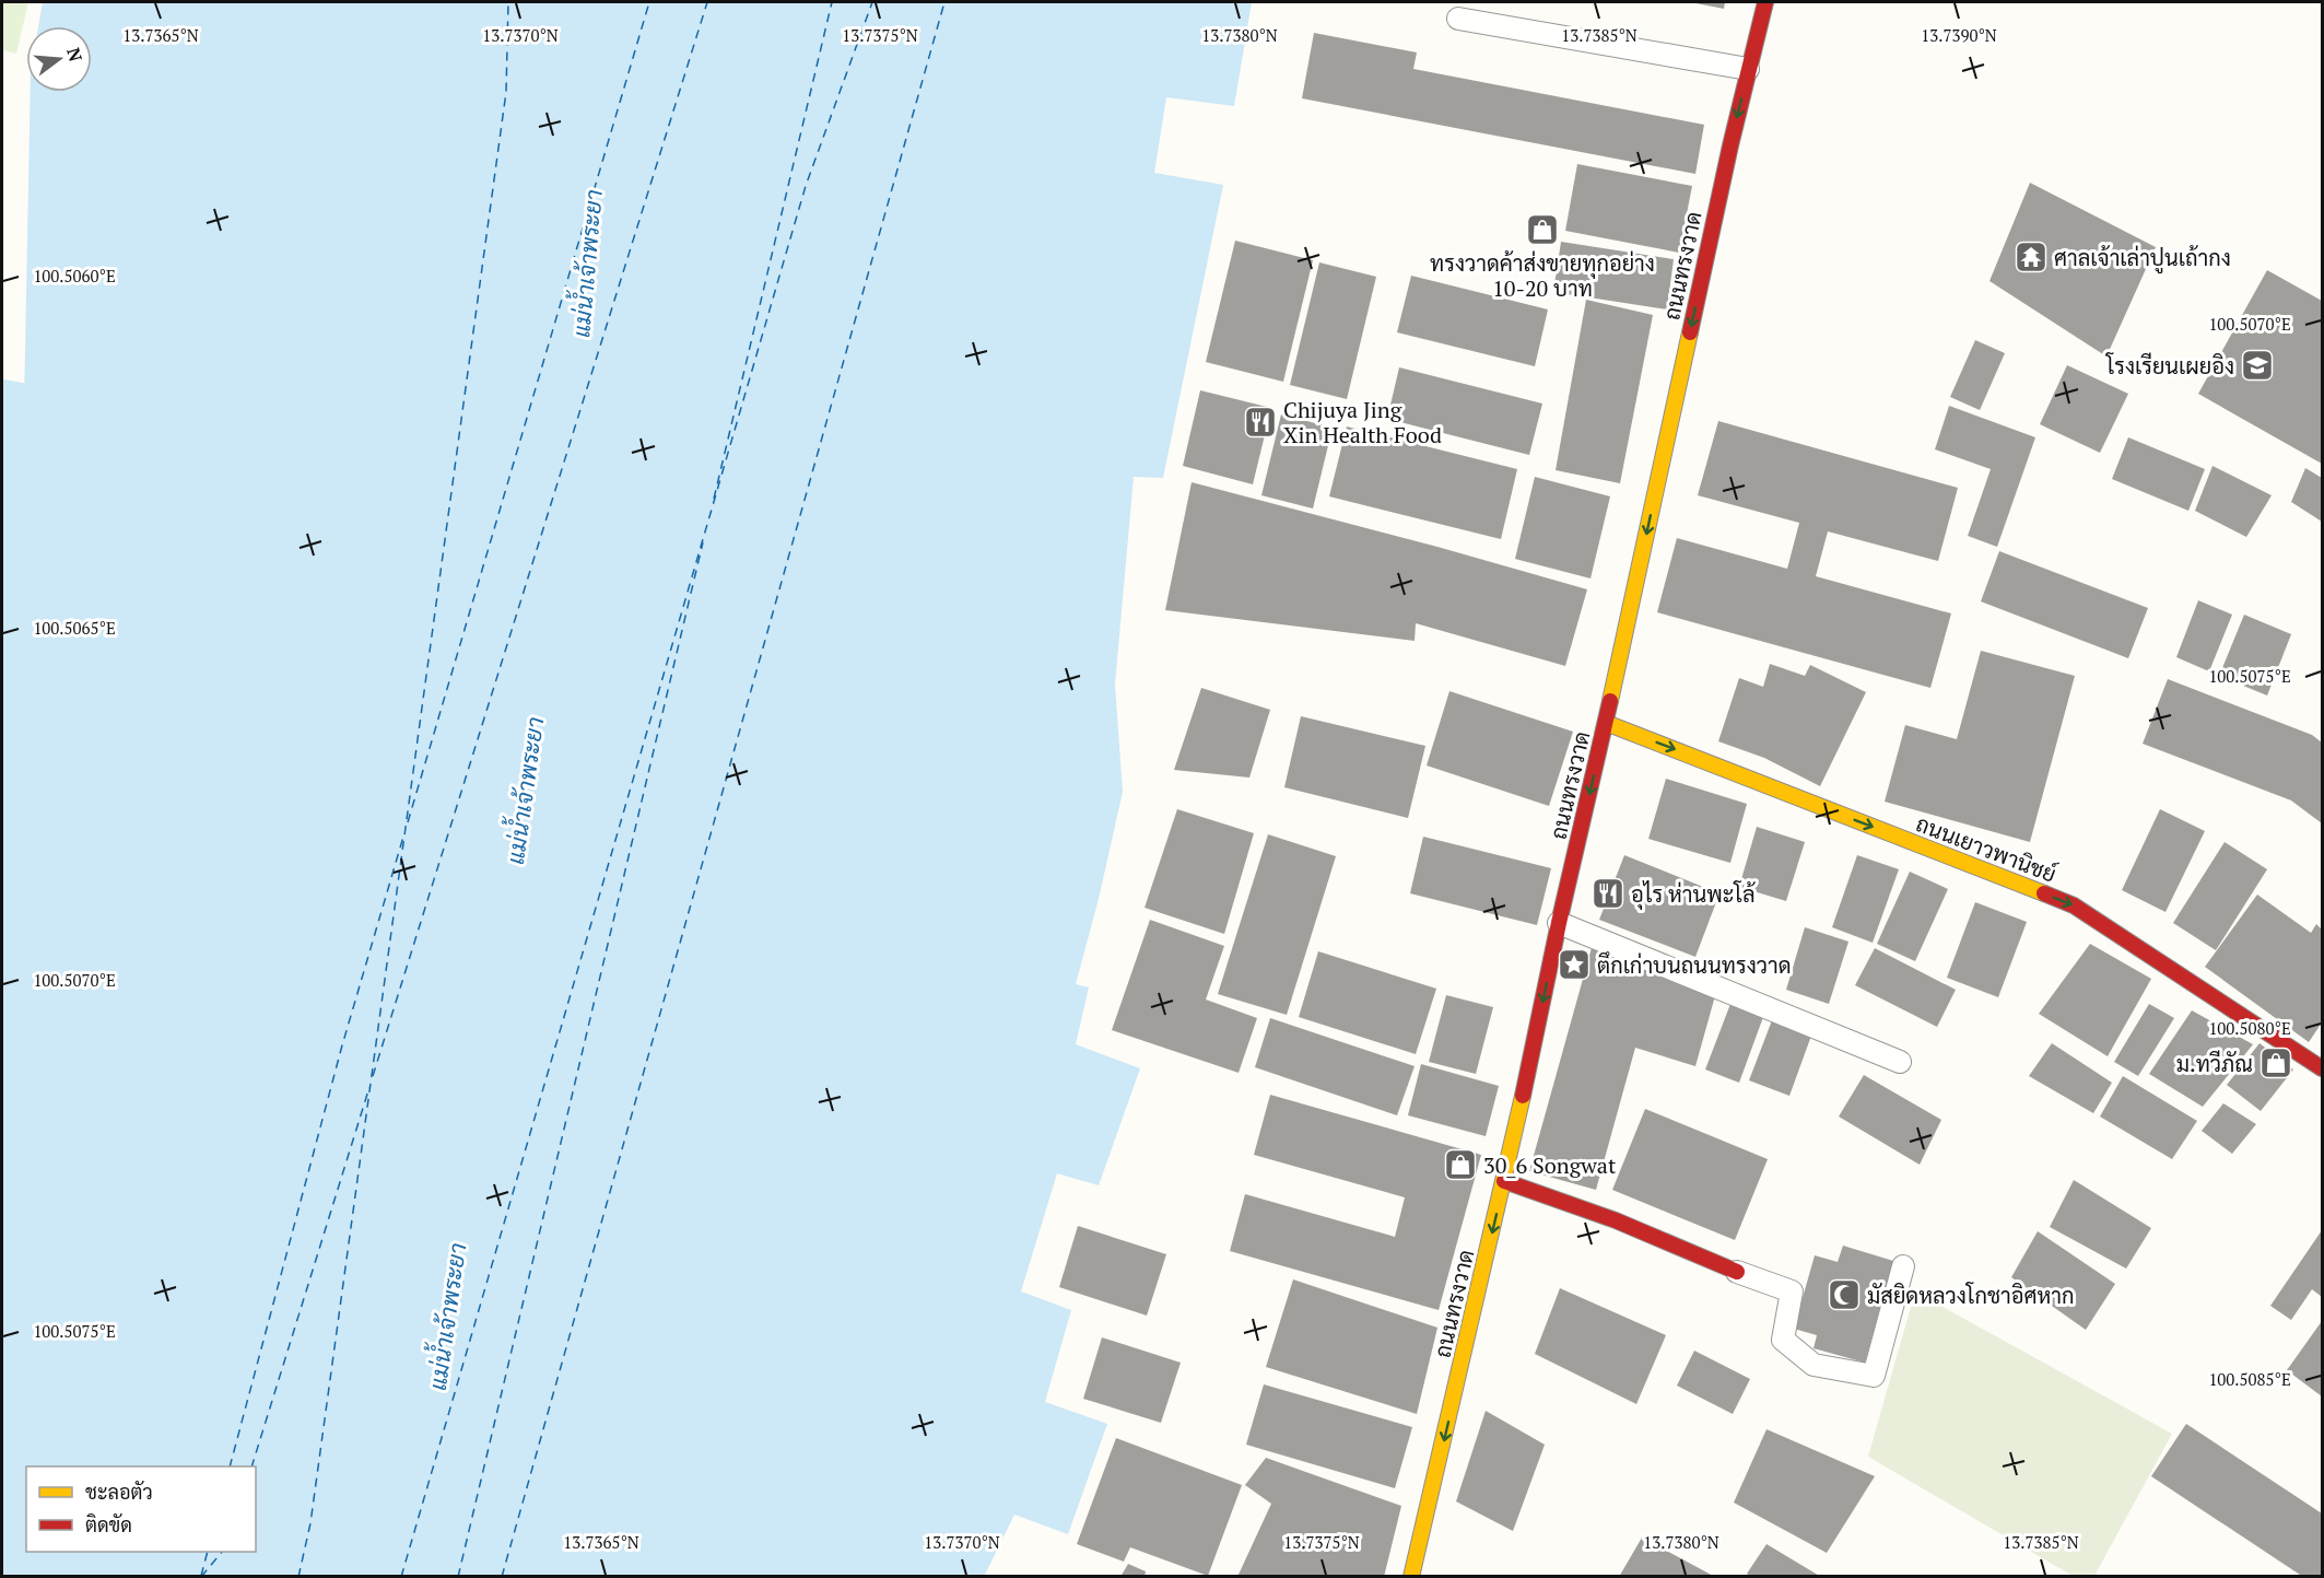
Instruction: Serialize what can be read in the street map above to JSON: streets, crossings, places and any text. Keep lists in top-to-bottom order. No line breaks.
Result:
{"streets":{"street":["ถนนทรงวาด","ถนนเยาวพานิชย์"]},"crossings":[["ถนนทรงวาด","ถนนเยาวพานิชย์"]],"one_way":["ถนนทรงวาด","ถนนเยาวพานิชย์"],"water":["แม่น้ำเจ้าพระยา"],"places":{"shop":["ทรงวาดค้าส่งขายทุกอย่าง 10-20 บาท","ม.ทวีภัณ","30_6 Songwat"],"temple":["ศาลเจ้าเล่าปูนเถ้ากง"],"school or university":["โรงเรียนเผยอิง"],"restaurant":["Chijuya Jing Xin Health Food","อุไร ห่านพะโล้"],"place":["ตึกเก่าบนถนนทรงวาด"],"mosque":["มัสยิดหลวงโกชาอิศหาก"]},"legend":["ชะลอตัว","ติดขัด"],"north":"right","coordinates":["13.7365°N","13.7370°N","13.7375°N","13.7380°N","13.7385°N","13.7390°N","100.5060°E","100.5070°E","100.5065°E","100.5075°E","100.5080°E","100.5085°E"]}
